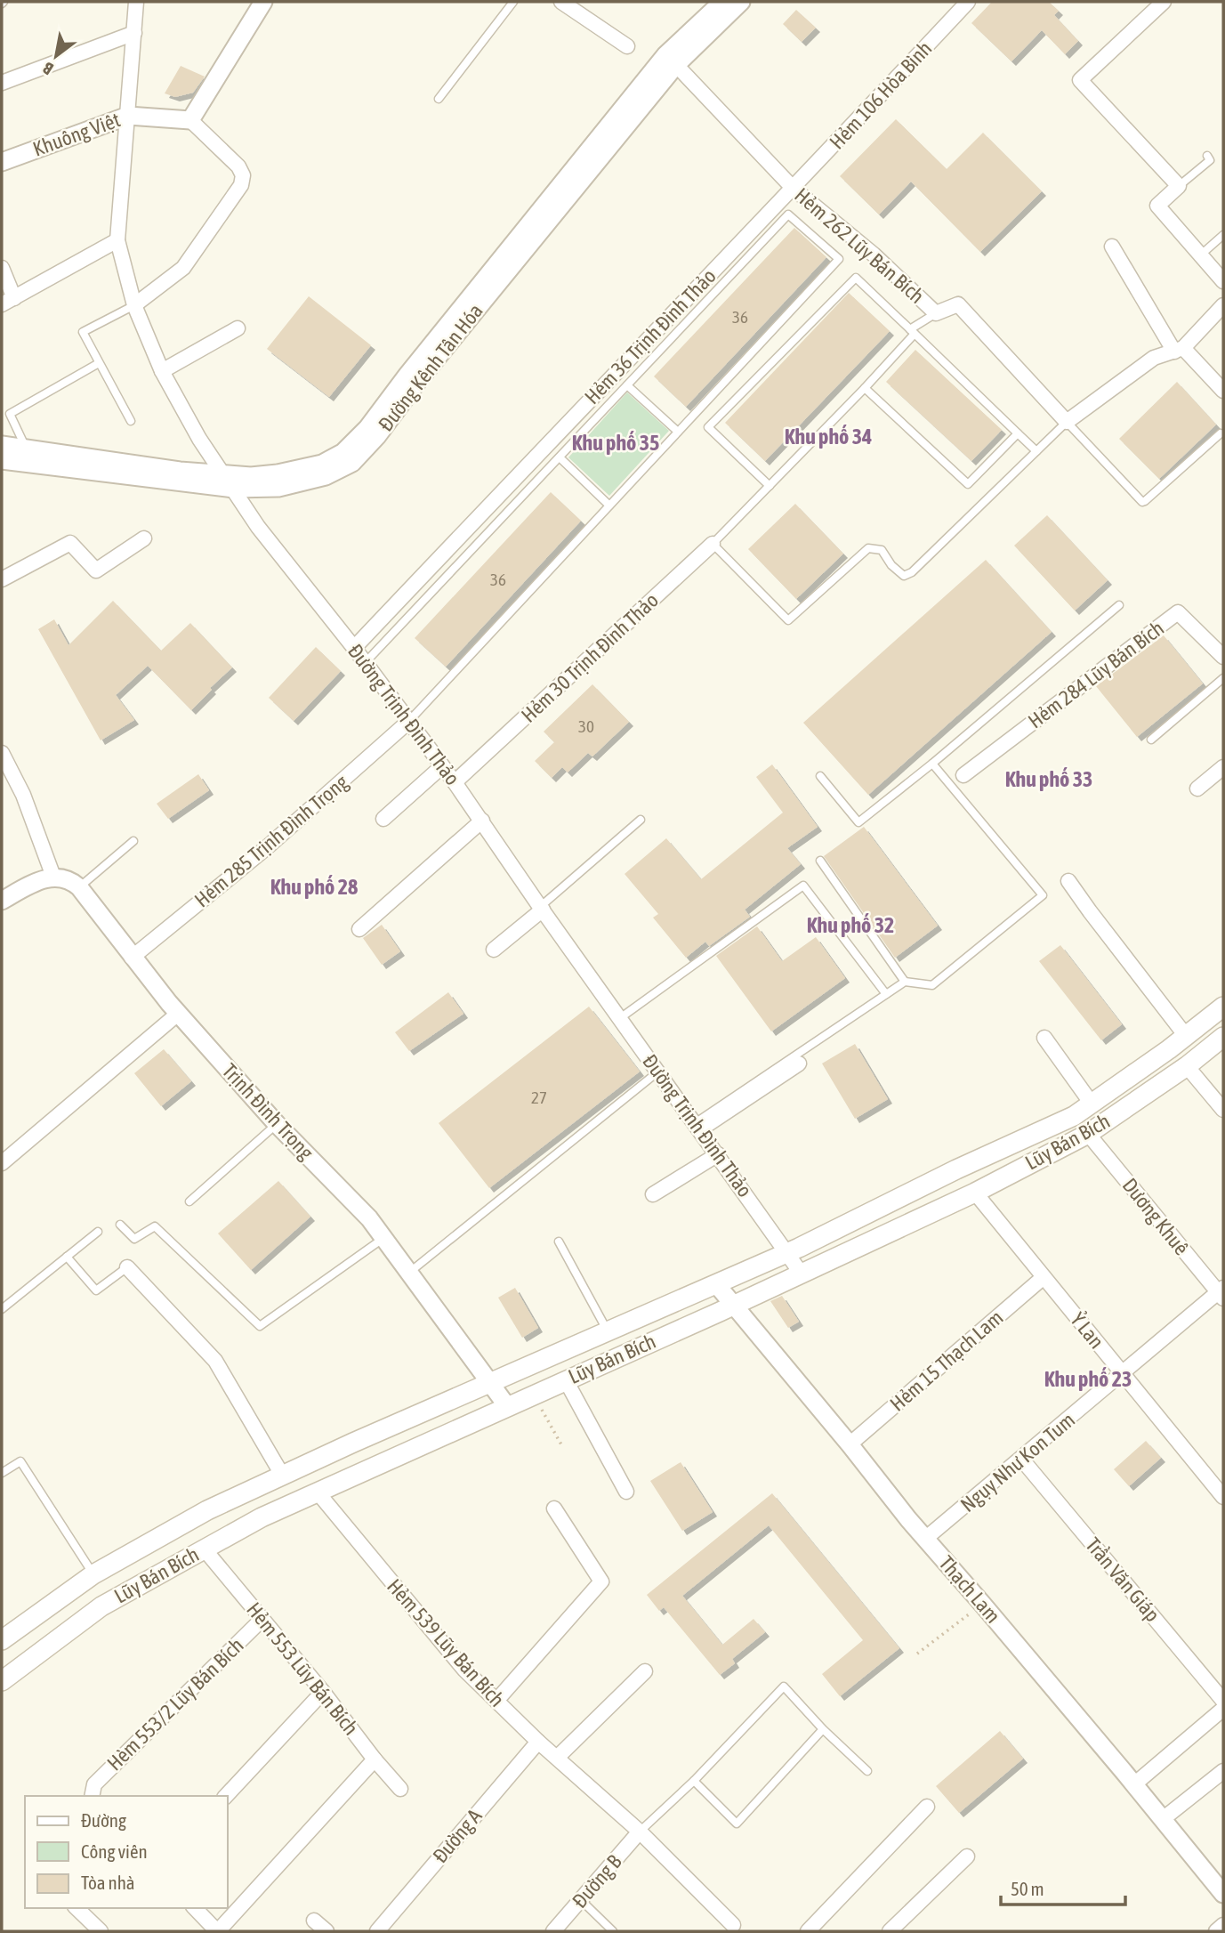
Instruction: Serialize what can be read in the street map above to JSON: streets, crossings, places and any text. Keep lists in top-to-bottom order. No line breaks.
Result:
{"streets":{"main road":["Lũy Bán Bích"],"street":["Hẻm 106 Hòa Bình","Khuông Việt","Hẻm 262 Lũy Bán Bích","Hẻm 36 Trịnh Đình Thảo","Đường Kênh Tân Hóa","Hẻm 30 Trịnh Đình Thảo","Hẻm 284 Lũy Bán Bích","Đường Trịnh Đình Thảo","Hẻm 285 Trịnh Đình Trọng","Trịnh Đình Trọng","Dương Khuê","Ỷ Lan","Hẻm 15 Thạch Lam","Ngụy Như Kon Tum","Trần Văn Giáp","Thạch Lam","Hẻm 539 Lũy Bán Bích","Hẻm 553 Lũy Bán Bích","Hèm 553/2 Lũy Bán Bích","Đường A","Đường B"]},"crossings":[["Hẻm 106 Hòa Bình","Hẻm 262 Lũy Bán Bích"],["Hẻm 106 Hòa Bình","Hẻm 36 Trịnh Đình Thảo"],["Khuông Việt","Đường Trịnh Đình Thảo"],["Hẻm 262 Lũy Bán Bích","Hẻm 36 Trịnh Đình Thảo"],["Hẻm 262 Lũy Bán Bích","Đường Kênh Tân Hóa"],["Hẻm 262 Lũy Bán Bích","Hẻm 30 Trịnh Đình Thảo"],["Hẻm 36 Trịnh Đình Thảo","Đường Trịnh Đình Thảo"],["Đường Kênh Tân Hóa","Đường Trịnh Đình Thảo"],["Hẻm 30 Trịnh Đình Thảo","Đường Trịnh Đình Thảo"],["Đường Trịnh Đình Thảo","Hẻm 285 Trịnh Đình Trọng"],["Đường Trịnh Đình Thảo","Lũy Bán Bích"],["Hẻm 285 Trịnh Đình Trọng","Trịnh Đình Trọng"],["Trịnh Đình Trọng","Lũy Bán Bích"],["Lũy Bán Bích","Dương Khuê"],["Lũy Bán Bích","Ỷ Lan"],["Lũy Bán Bích","Thạch Lam"],["Lũy Bán Bích","Hẻm 539 Lũy Bán Bích"],["Lũy Bán Bích","Hẻm 553 Lũy Bán Bích"],["Dương Khuê","Ngụy Như Kon Tum"],["Ỷ Lan","Hẻm 15 Thạch Lam"],["Ỷ Lan","Ngụy Như Kon Tum"],["Hẻm 15 Thạch Lam","Thạch Lam"],["Ngụy Như Kon Tum","Trần Văn Giáp"],["Ngụy Như Kon Tum","Thạch Lam"],["Hẻm 539 Lũy Bán Bích","Đường A"],["Hẻm 539 Lũy Bán Bích","Đường B"],["Hẻm 553 Lũy Bán Bích","Hèm 553/2 Lũy Bán Bích"]],"districts":["Khu phố 34","Khu phố 35","Khu phố 33","Khu phố 28","Khu phố 32","Khu phố 23"],"house_numbers":["36","36","30","27"],"legend":["Đường","Công viên","Tòa nhà"],"scale_bar":"50 m","north":"bottom left"}
